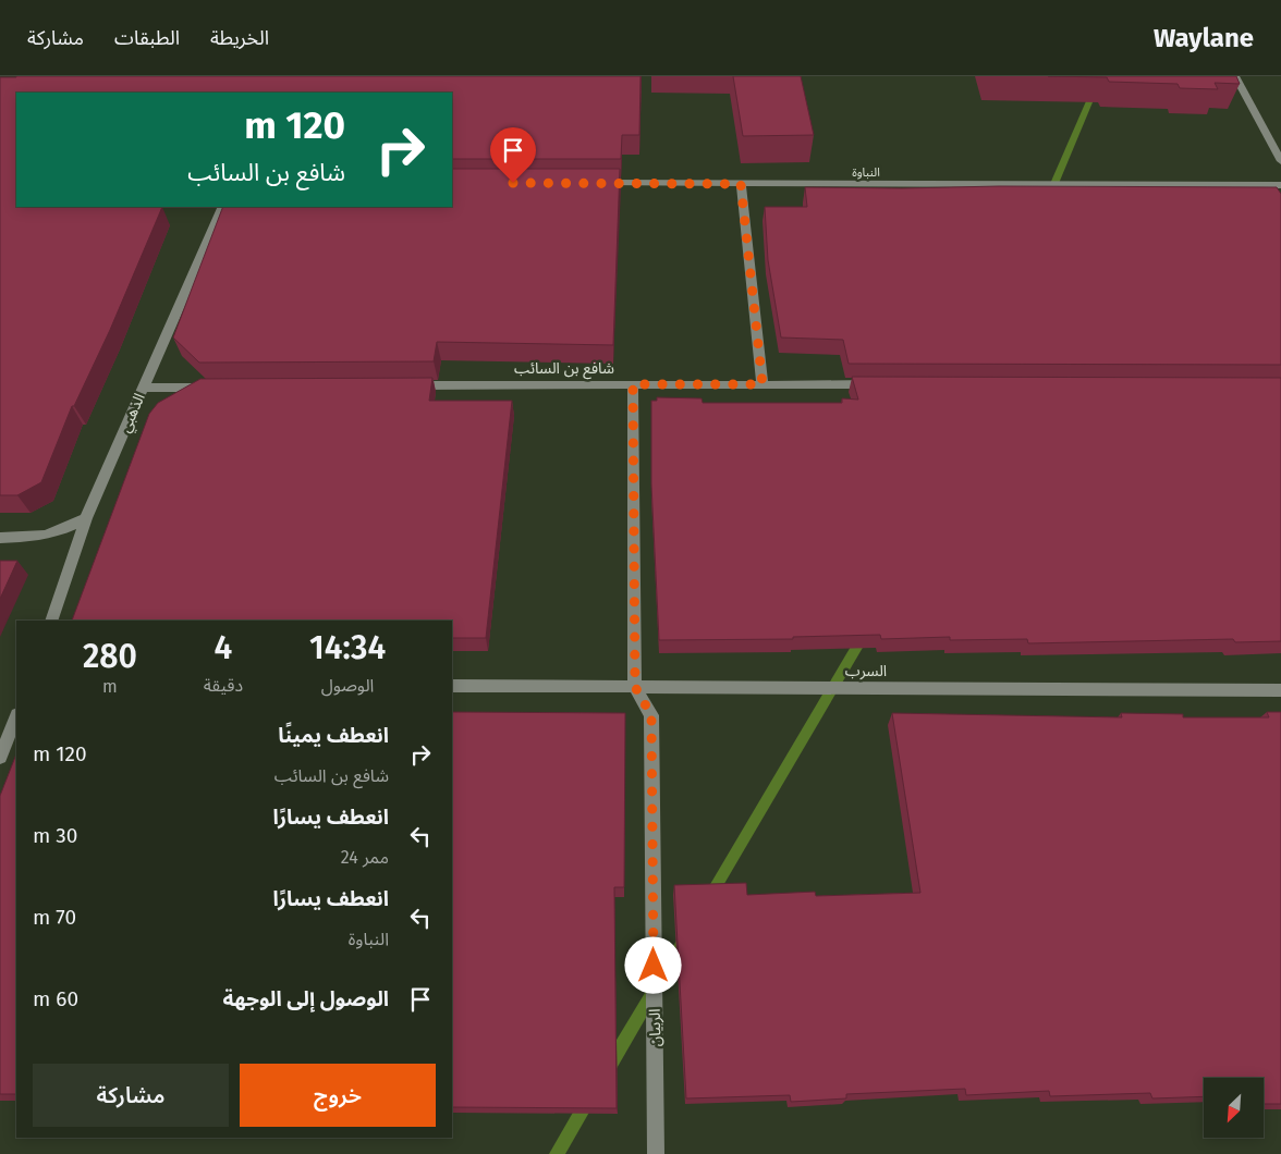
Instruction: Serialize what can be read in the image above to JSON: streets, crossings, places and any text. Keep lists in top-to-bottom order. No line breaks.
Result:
{"streets":{"street":["النباوة","شافع بن السائب","الذهبي","السرب","الربيان"]},"crossings":[["شافع بن السائب","الربيان"],["السرب","الربيان"]],"north":"bottom left","page":{"header":"Waylane","nav":["الخريطة","الطبقات","مشاركة"],"turn":["120 m","شافع بن السائب"],"eta":["14:34","الوصول","4","دقيقة","280","m"],"list":[{"name":"انعطف يمينًا","note":"شافع بن السائب","value":"120 m"},{"name":"انعطف يسارًا","note":"ممر 24","value":"30 m"},{"name":"انعطف يسارًا","note":"النباوة","value":"70 m"},{"name":"الوصول إلى الوجهة","value":"60 m"}],"buttons":["خروج","مشاركة"]}}
